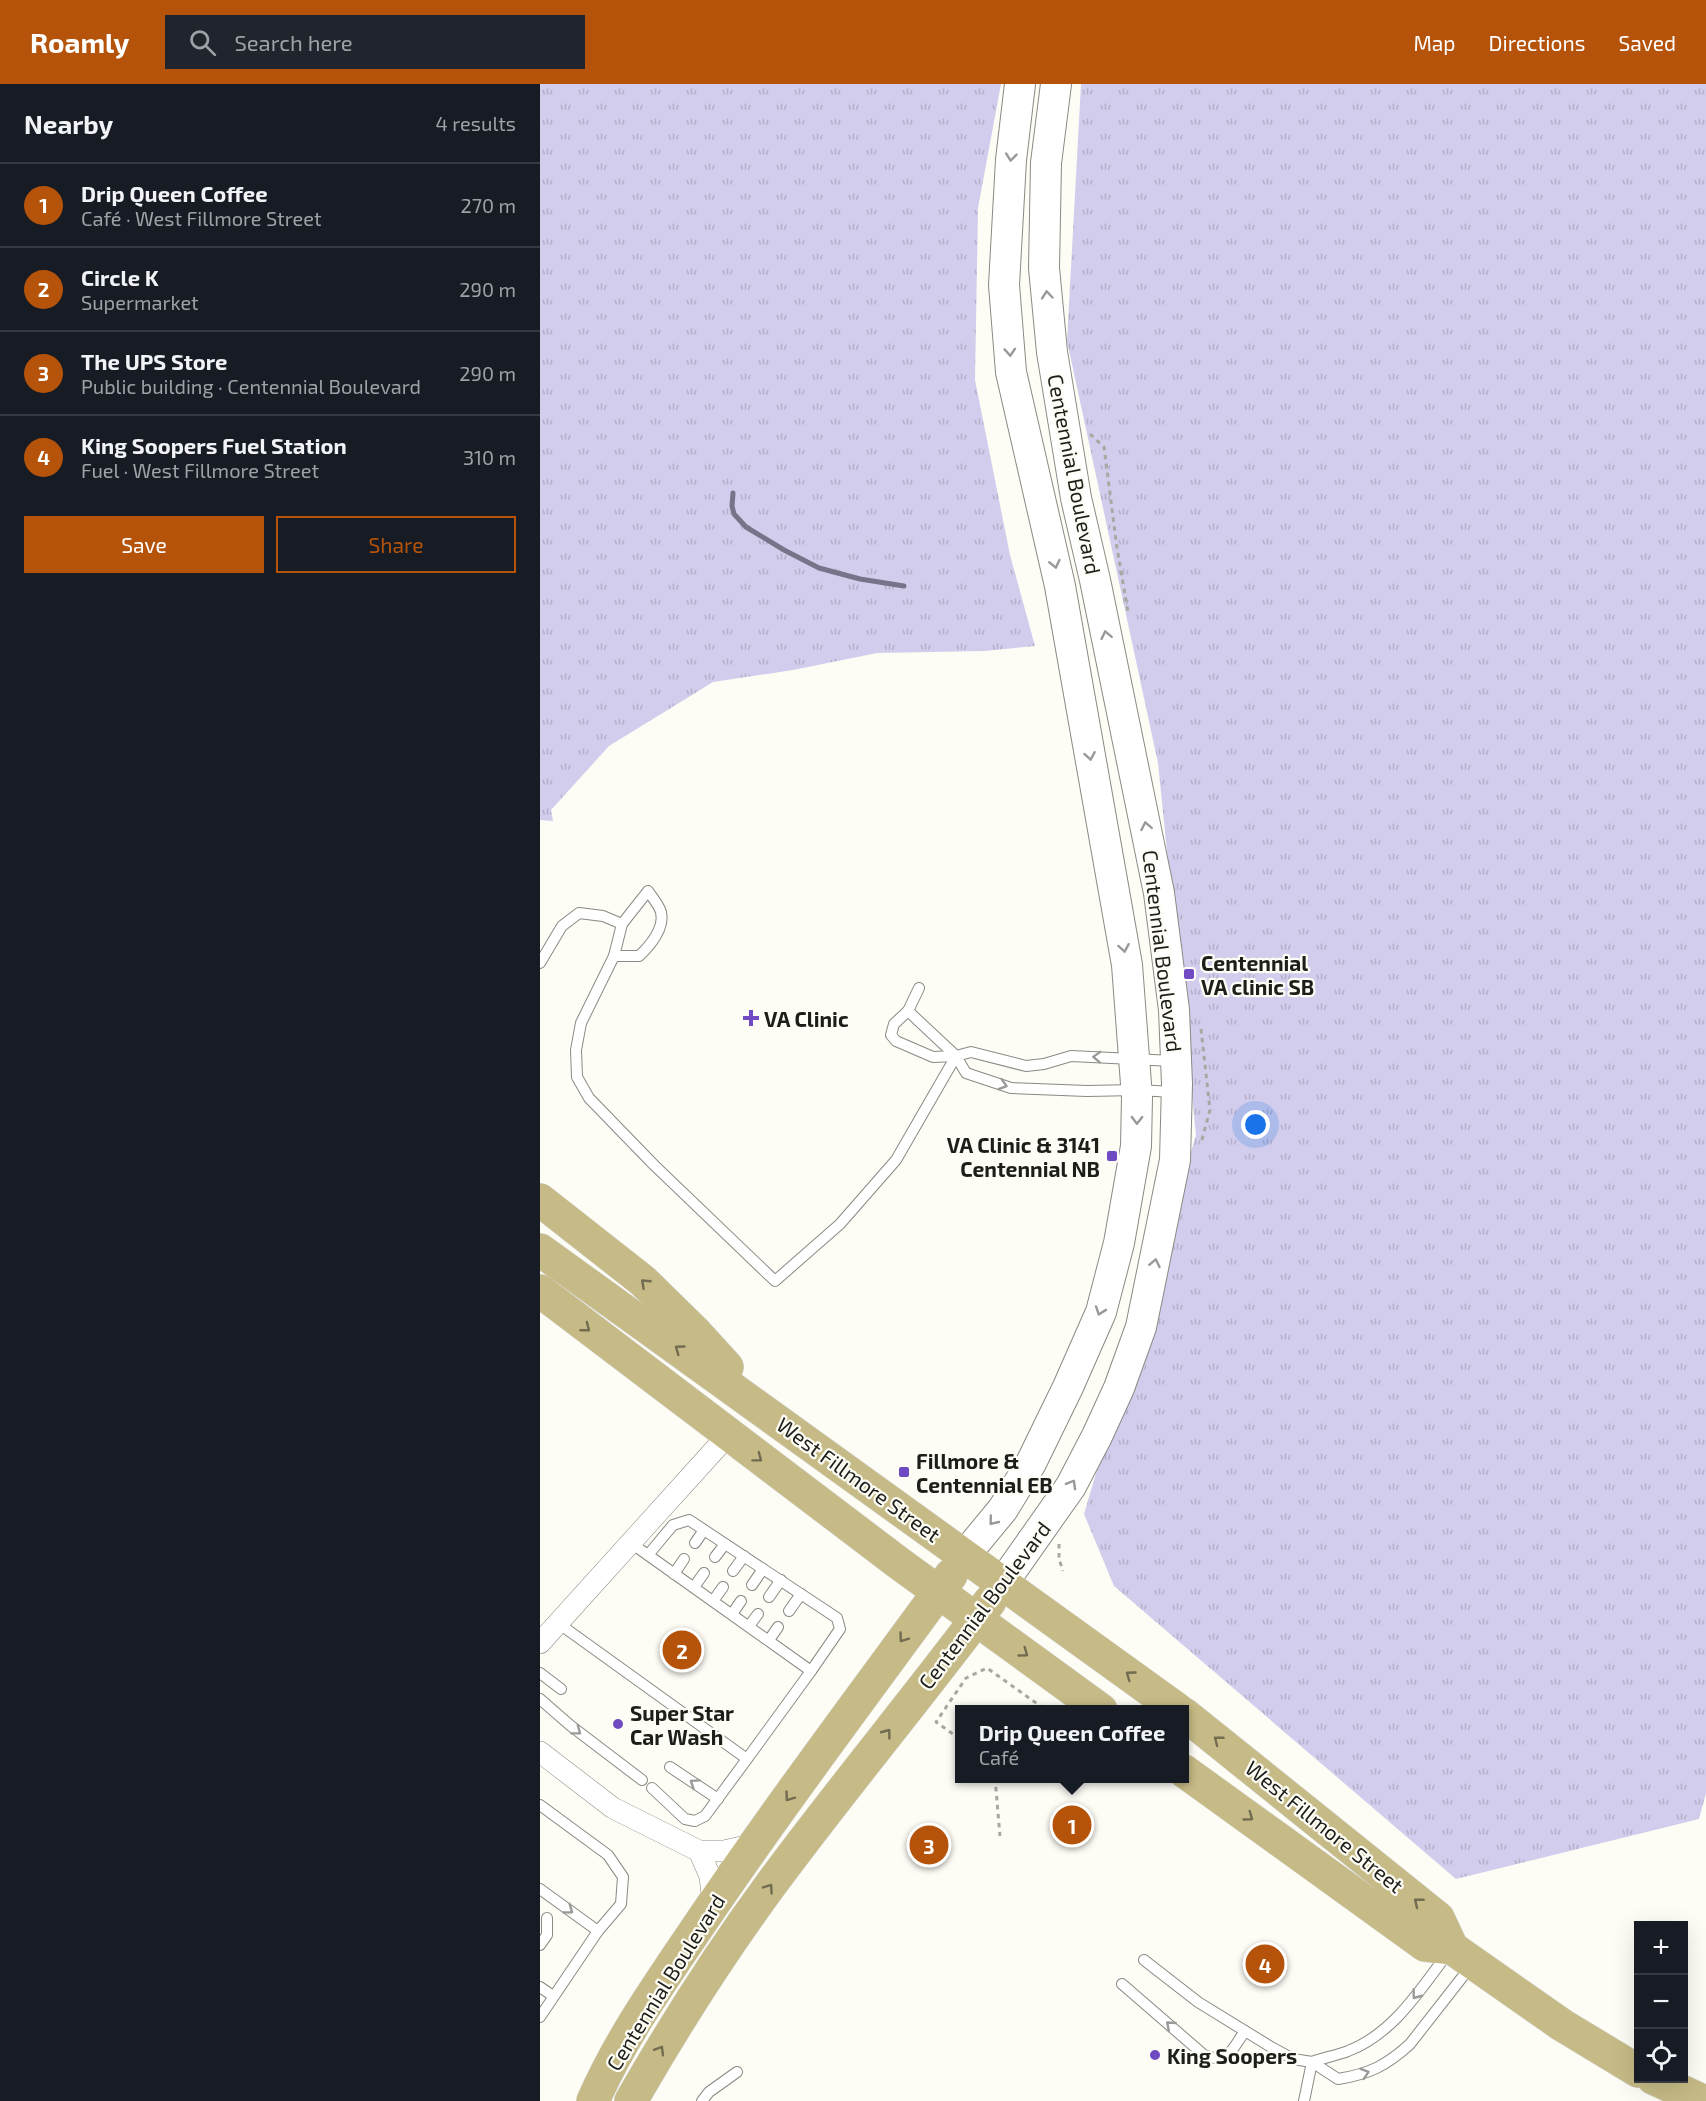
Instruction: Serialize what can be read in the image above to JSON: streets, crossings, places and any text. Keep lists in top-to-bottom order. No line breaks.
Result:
{"streets":{"main road":["Centennial Boulevard","West Fillmore Street"]},"crossings":[["Centennial Boulevard","West Fillmore Street"]],"places":{"transit":["Centennial VA clinic SB","VA Clinic & 3141 Centennial NB","Fillmore & Centennial EB"],"health":["VA Clinic"],"other":["Super Star Car Wash","King Soopers"]},"page":{"header":"Roamly","search":"Search here","nav":["Map","Directions","Saved"],"heading":["Nearby","4 results"],"list":[{"mark":"1","name":"Drip Queen Coffee","note":"Café · West Fillmore Street","value":"270 m"},{"mark":"2","name":"Circle K","note":"Supermarket","value":"290 m"},{"mark":"3","name":"The UPS Store","note":"Public building · Centennial Boulevard","value":"290 m"},{"mark":"4","name":"King Soopers Fuel Station","note":"Fuel · West Fillmore Street","value":"310 m"}],"buttons":["Save","Share"],"pins":["2","1","3","4"],"popup":["Drip Queen Coffee","Café"],"map_buttons":["+","−"]}}
